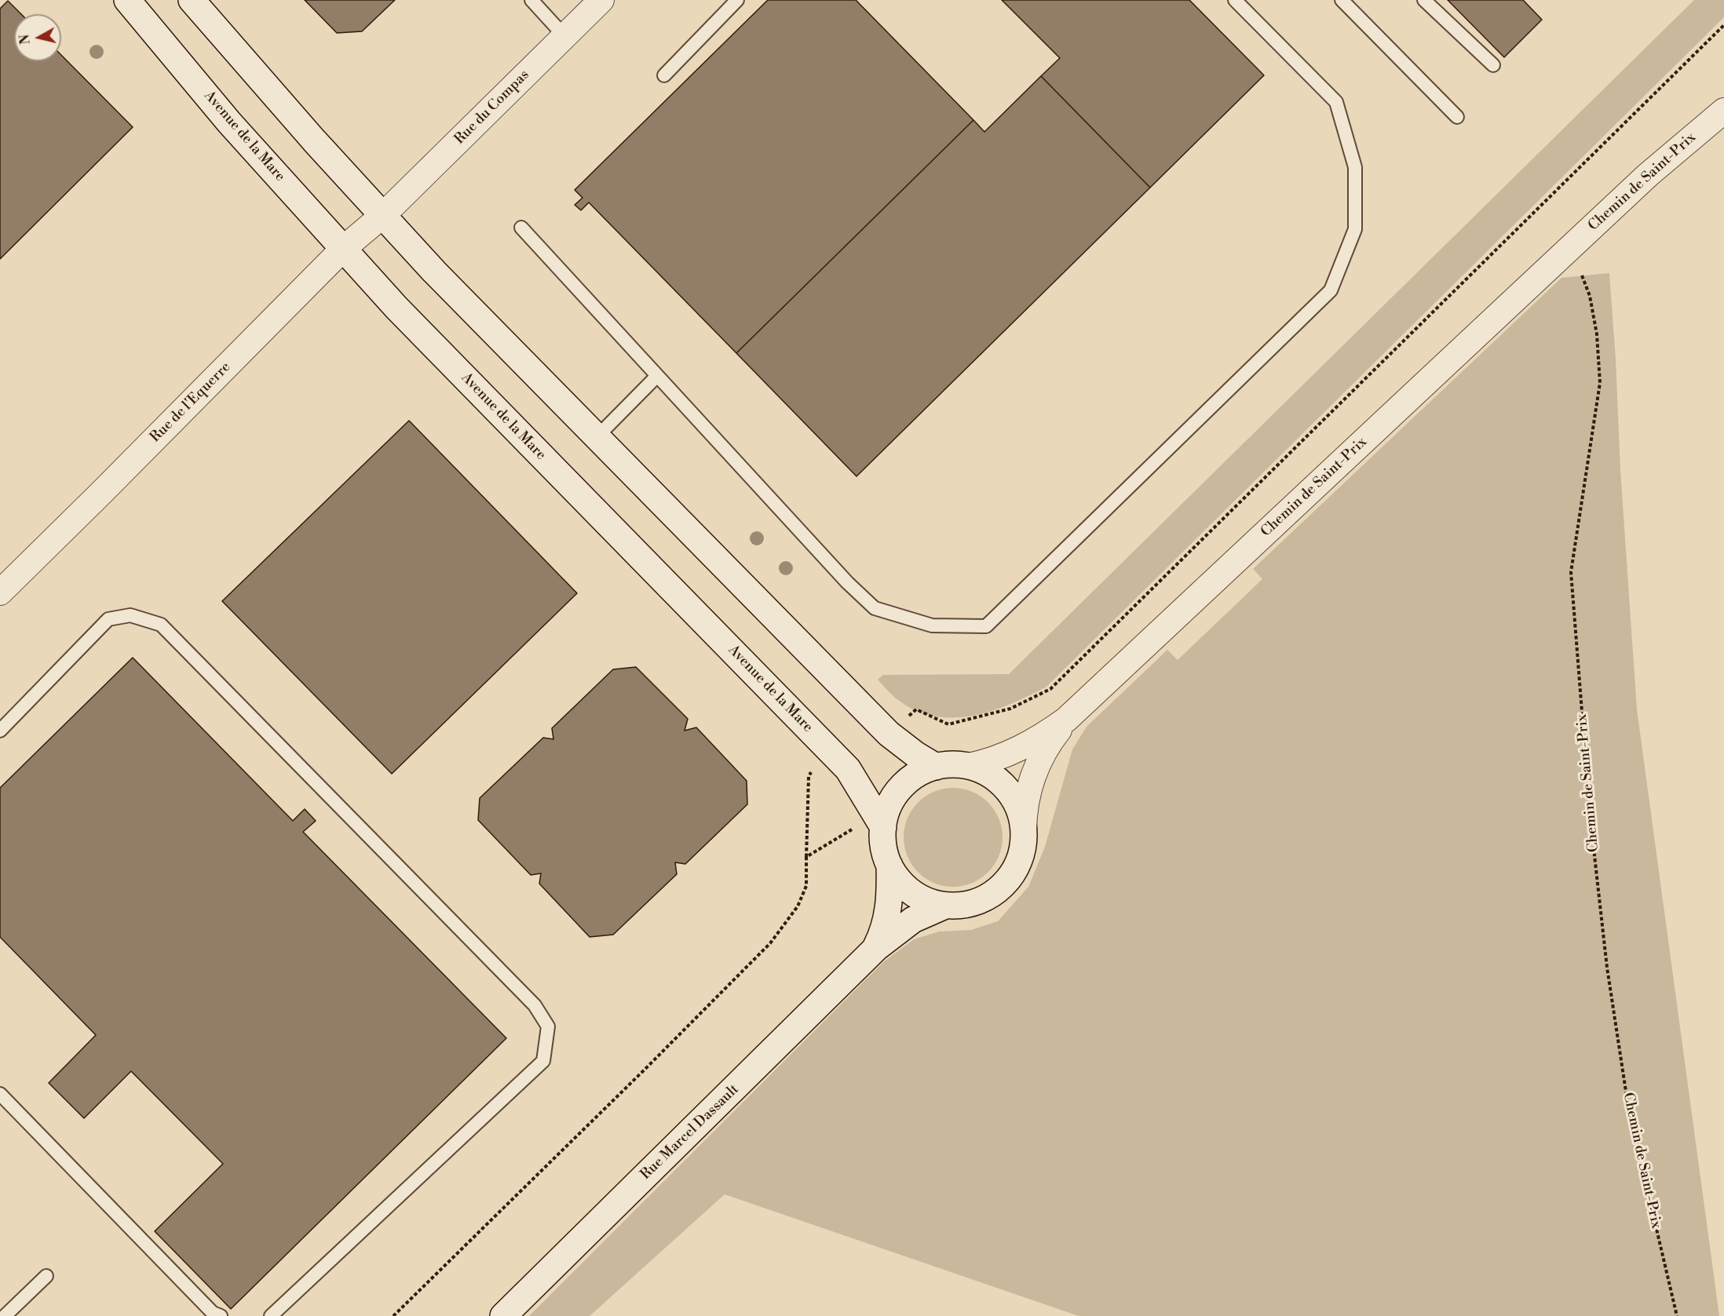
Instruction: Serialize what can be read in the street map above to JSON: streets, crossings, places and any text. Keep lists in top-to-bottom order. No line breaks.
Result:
{"streets":{"street":["Rue du Compas","Avenue de la Mare","Chemin de Saint-Prix","Rue de l'Equerre","Rue Marcel Dassault"]},"crossings":[["Rue du Compas","Rue de l'Equerre"],["Avenue de la Mare","Chemin de Saint-Prix"],["Avenue de la Mare","Rue de l'Equerre"],["Avenue de la Mare","Rue Marcel Dassault"],["Chemin de Saint-Prix","Rue Marcel Dassault"]],"north":"left"}
